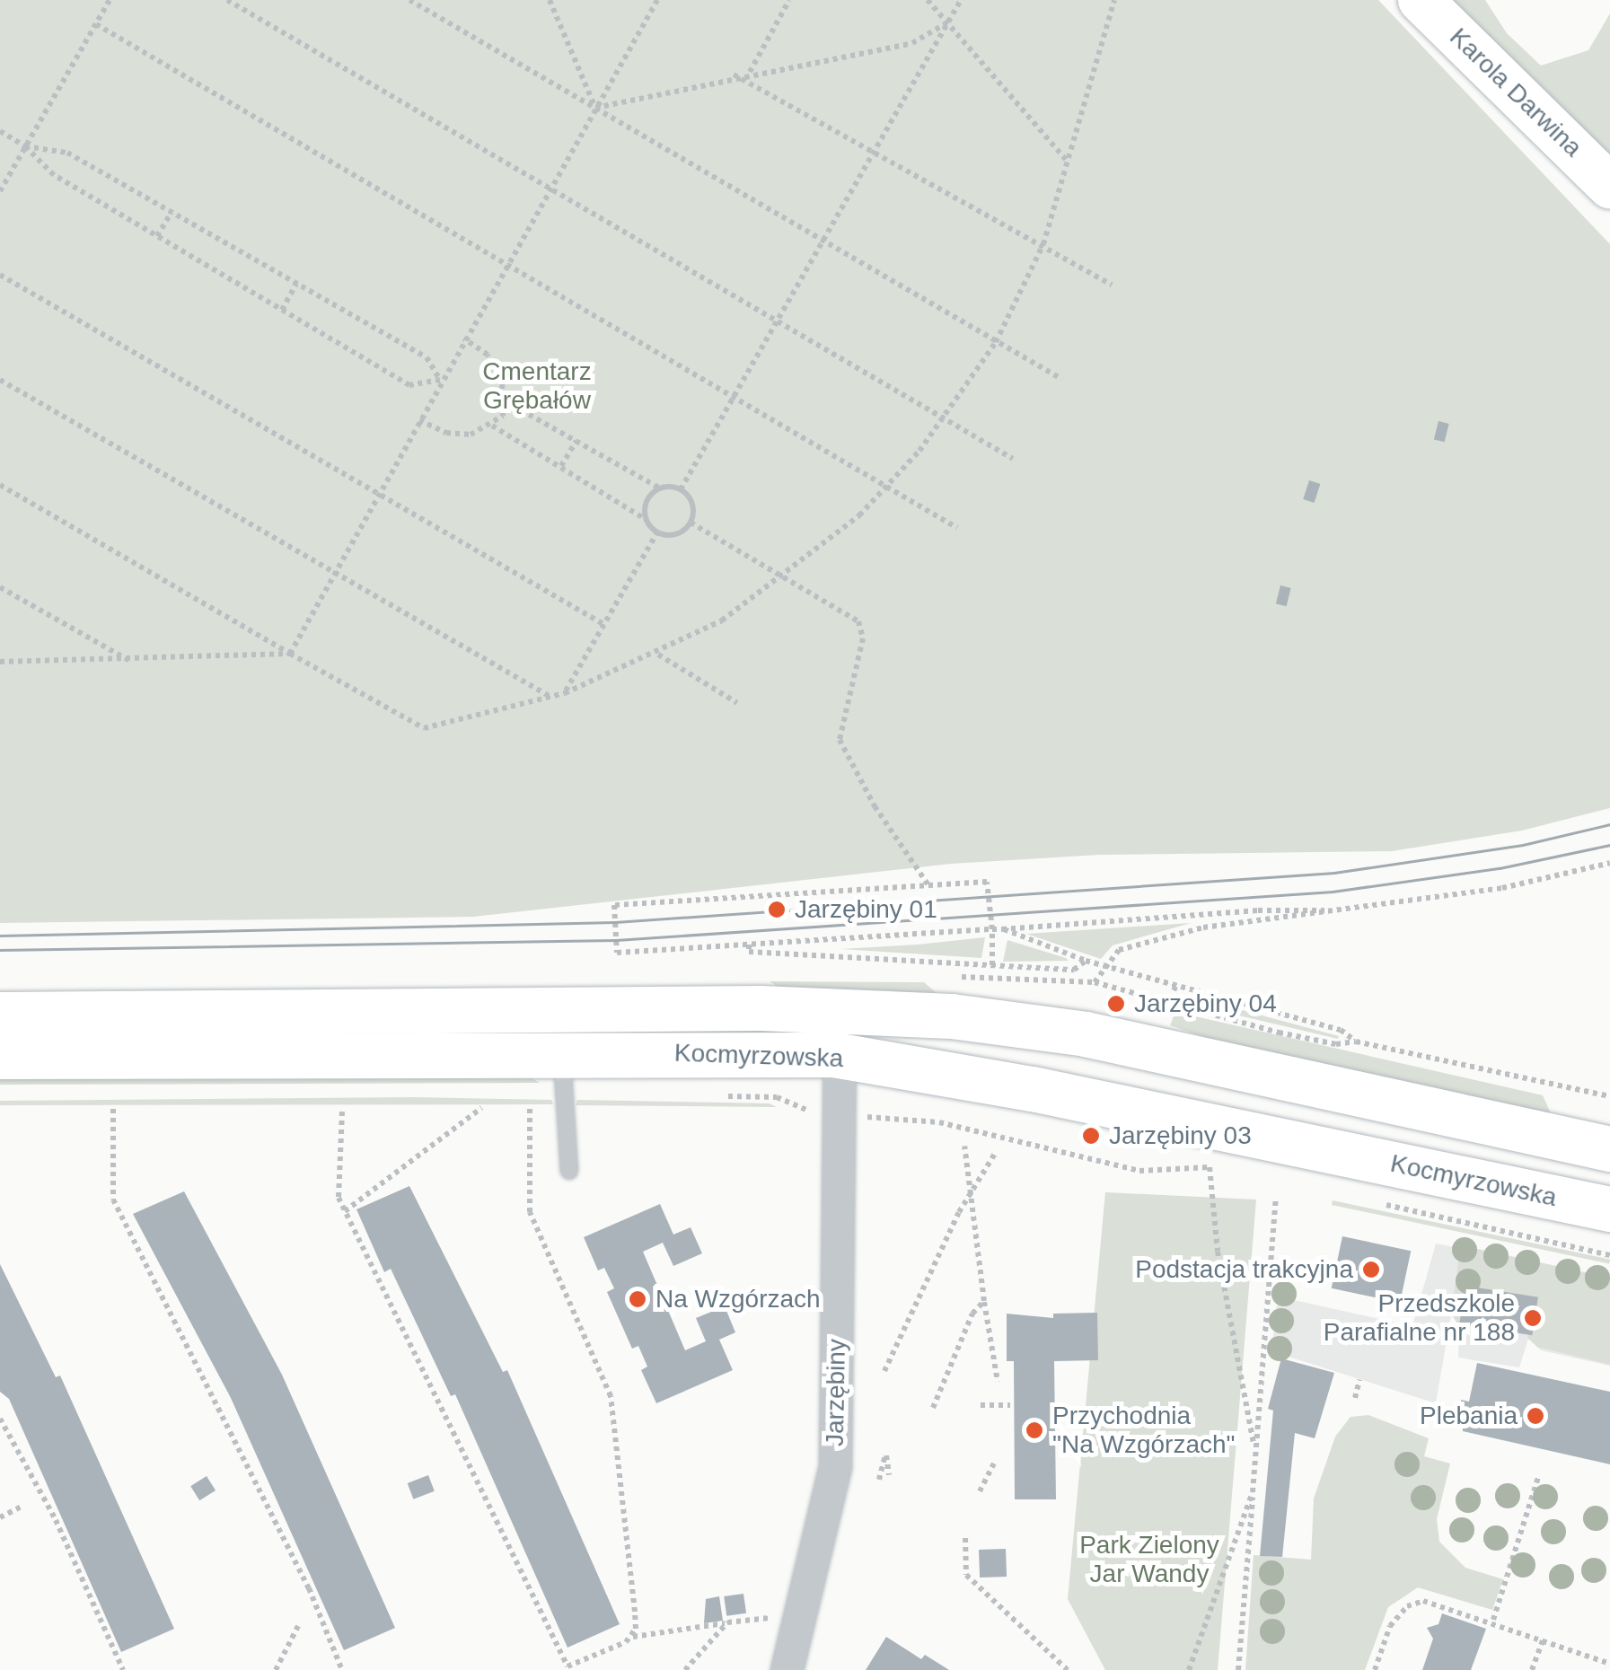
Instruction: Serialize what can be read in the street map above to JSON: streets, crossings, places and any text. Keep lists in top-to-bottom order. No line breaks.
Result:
{"streets":{"main road":["Karola Darwina","Kocmyrzowska"],"street":["Jarzębiny"]},"crossings":[["Kocmyrzowska","Jarzębiny"]],"parks":["Cmentarz Grębałów","Park Zielony Jar Wandy"],"places":["Jarzębiny 01","Jarzębiny 04","Jarzębiny 03","Podstacja trakcyjna","Na Wzgórzach","Przedszkole Parafialne nr 188","Plebania","Przychodnia \"Na Wzgórzach\""]}
